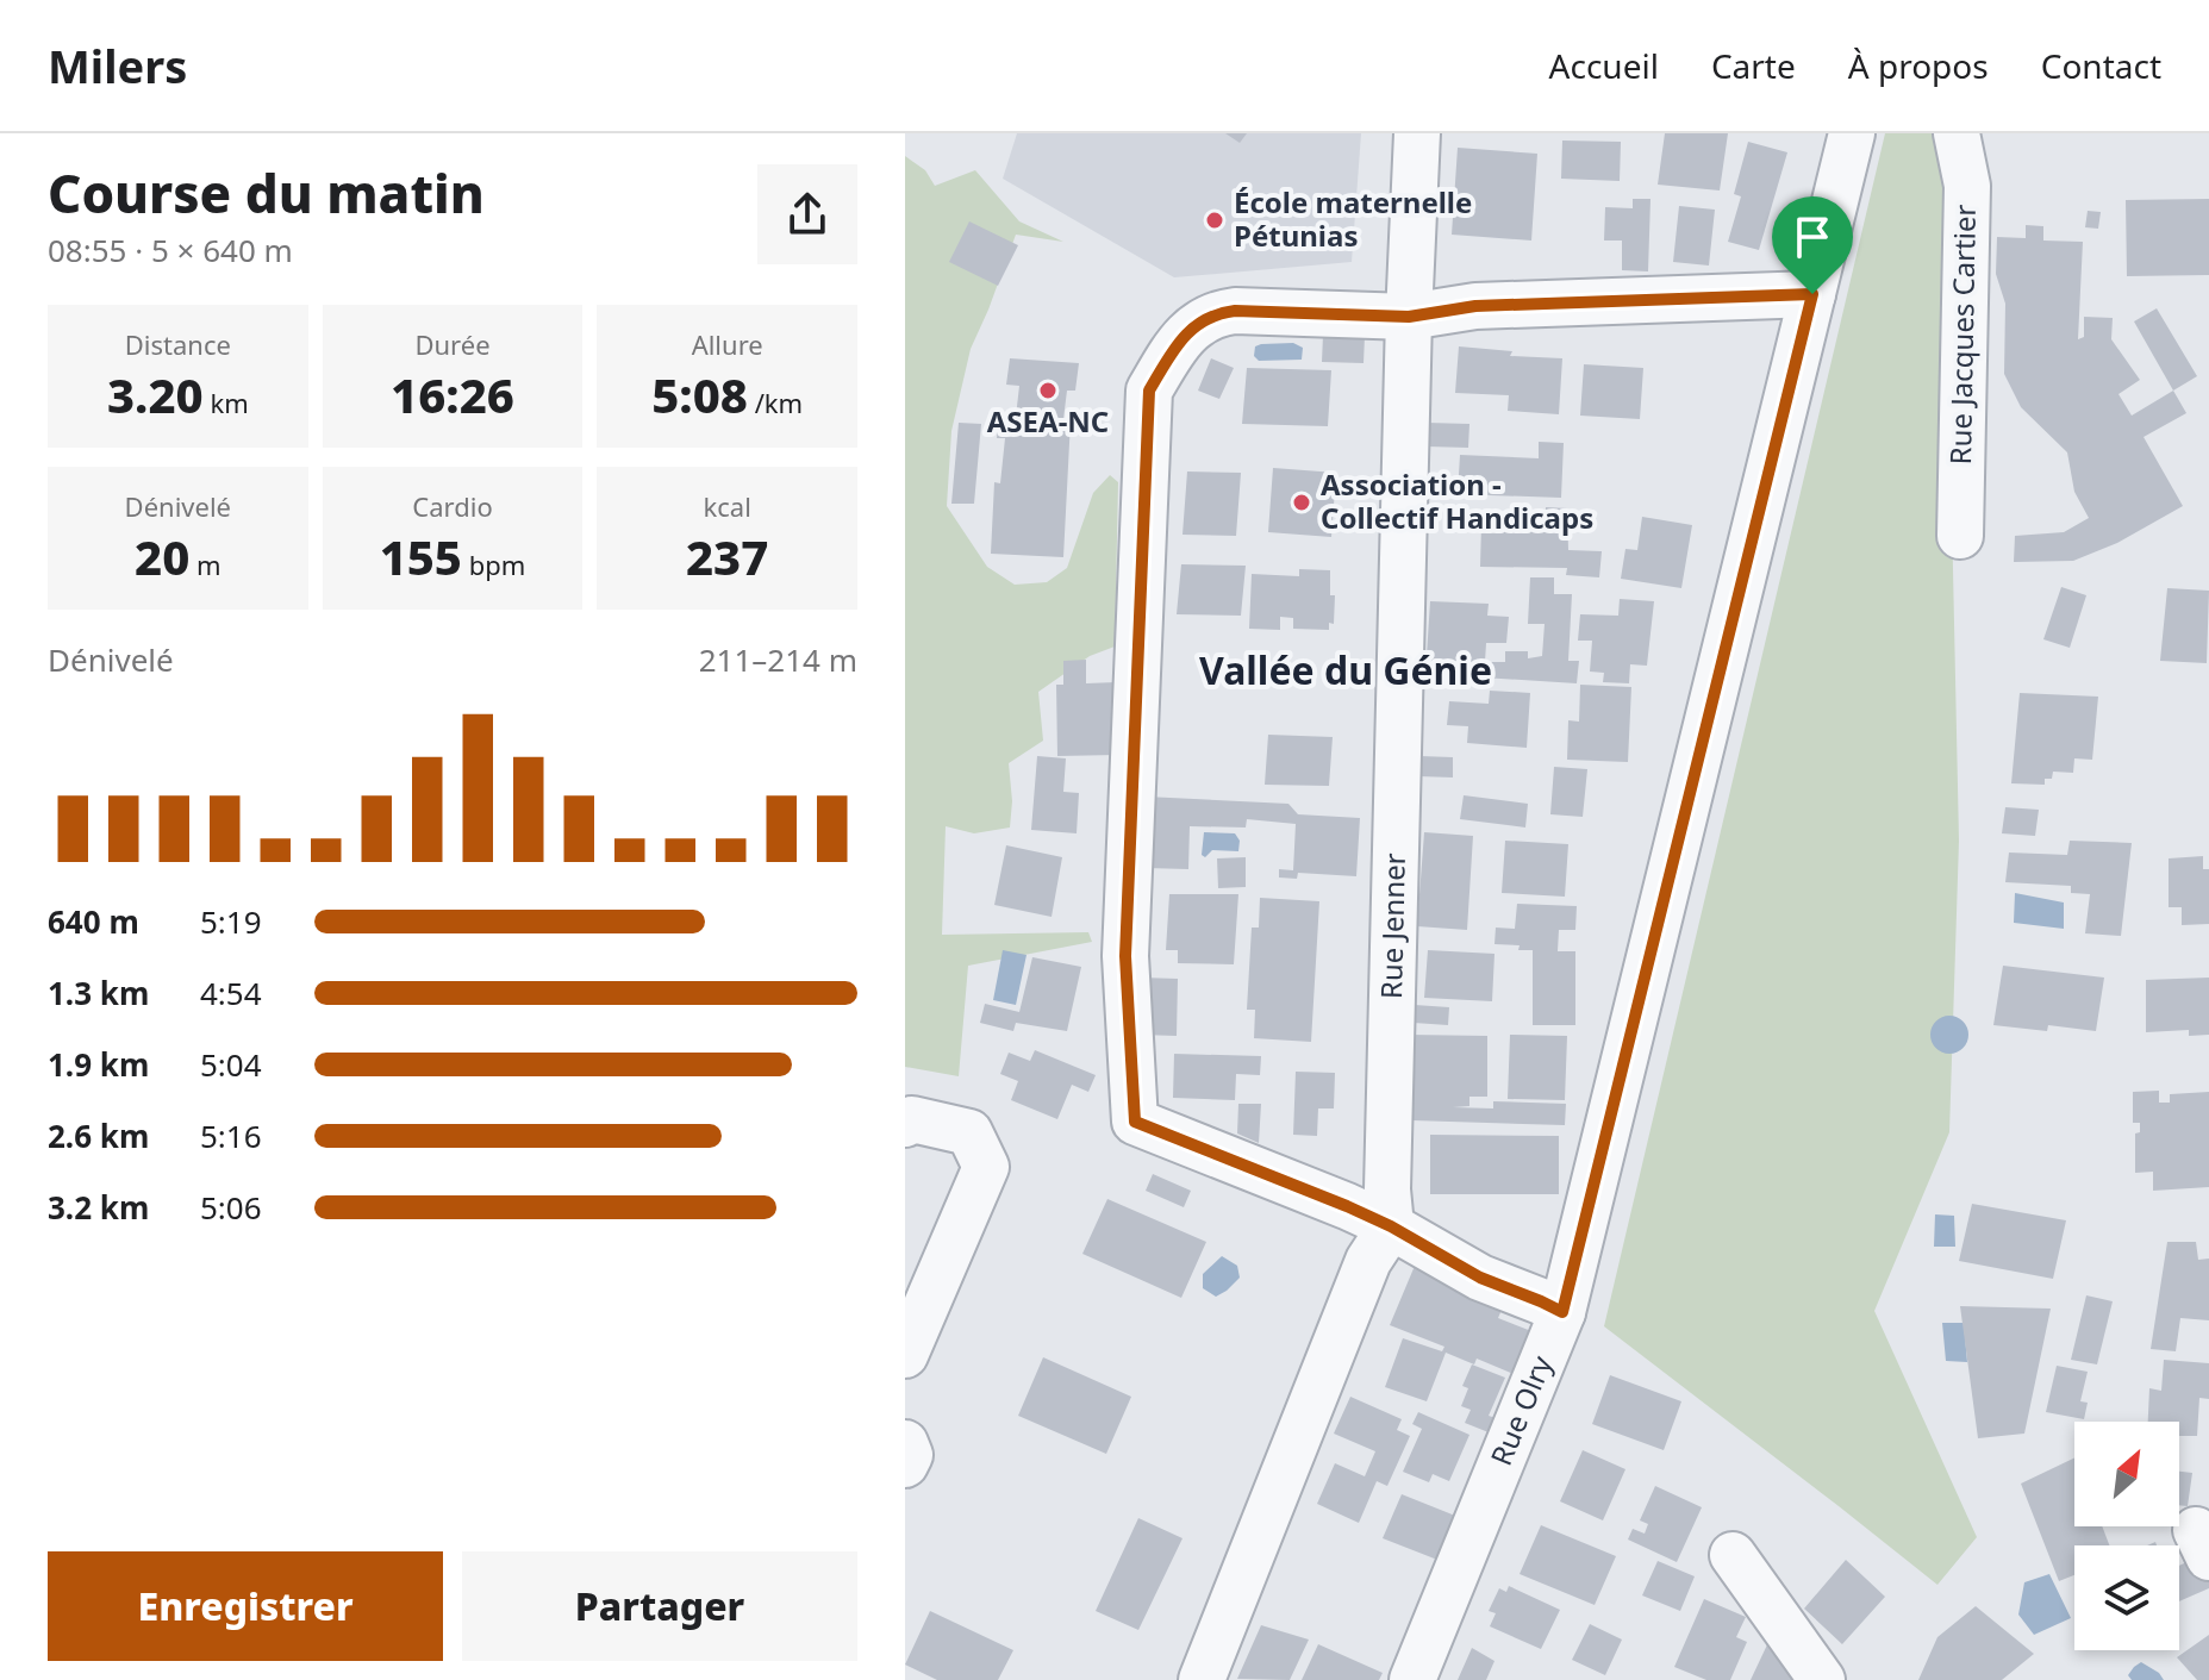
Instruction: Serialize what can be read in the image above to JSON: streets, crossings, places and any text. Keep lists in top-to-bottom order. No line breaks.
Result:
{"streets":{"street":["Rue Jacques Cartier","Rue Jenner","Rue Olry"]},"districts":["Vallée du Génie"],"places":["École maternelle Pétunias","ASEA-NC","Association - Collectif Handicaps"],"north":"top right","page":{"header":"Milers","nav":["Accueil","Carte","À propos","Contact"],"heading":["Course du matin","08:55 · 5 × 640 m"],"stats":[["Distance","3.20 km"],["Durée","16:26"],["Allure","5:08 /km"],["Dénivelé","20 m"],["Cardio","155 bpm"],["kcal","237"]],"chart":["Dénivelé","211–214 m"],"list":[{"name":"640 m","note":"5:19"},{"name":"1.3 km","note":"4:54"},{"name":"1.9 km","note":"5:04"},{"name":"2.6 km","note":"5:16"},{"name":"3.2 km","note":"5:06"}],"buttons":["Enregistrer","Partager"]}}
